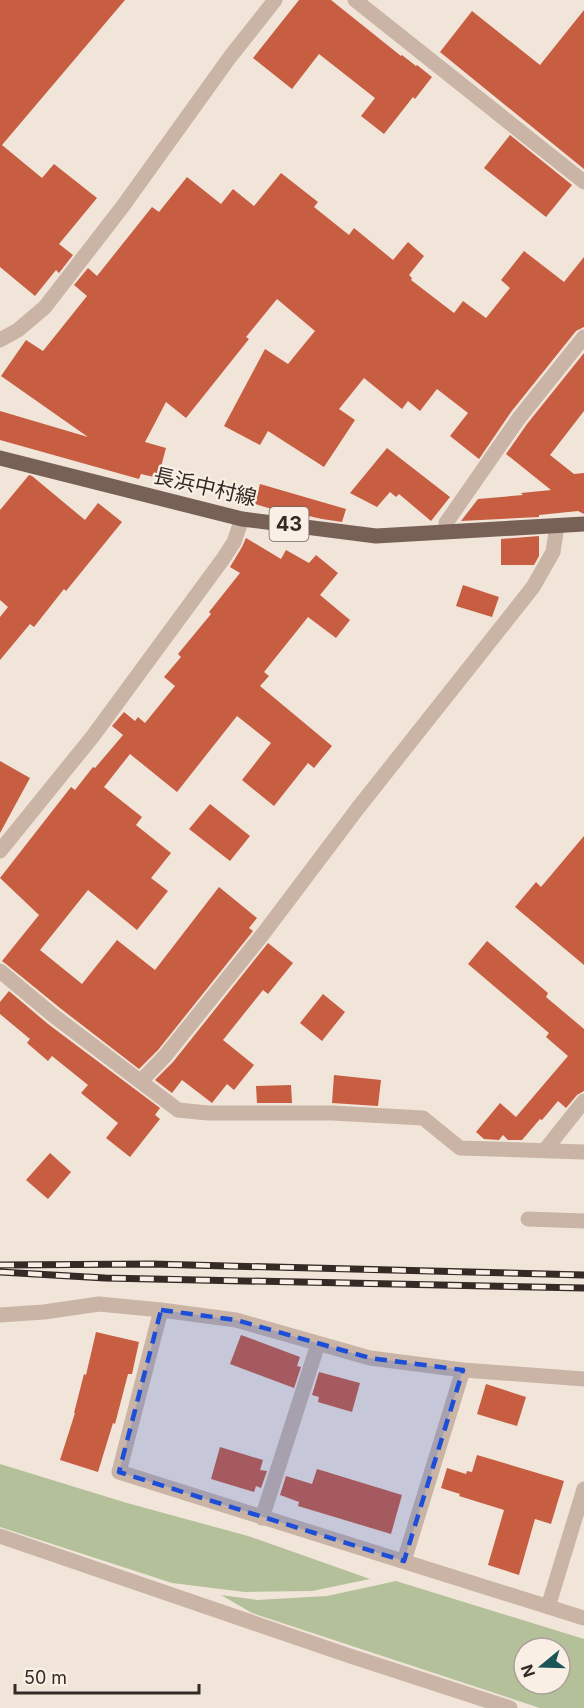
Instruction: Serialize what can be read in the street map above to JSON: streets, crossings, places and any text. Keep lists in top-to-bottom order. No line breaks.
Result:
{"streets":{"main road":["長浜中村線","43"]},"scale_bar":"50 m","north":"left"}
